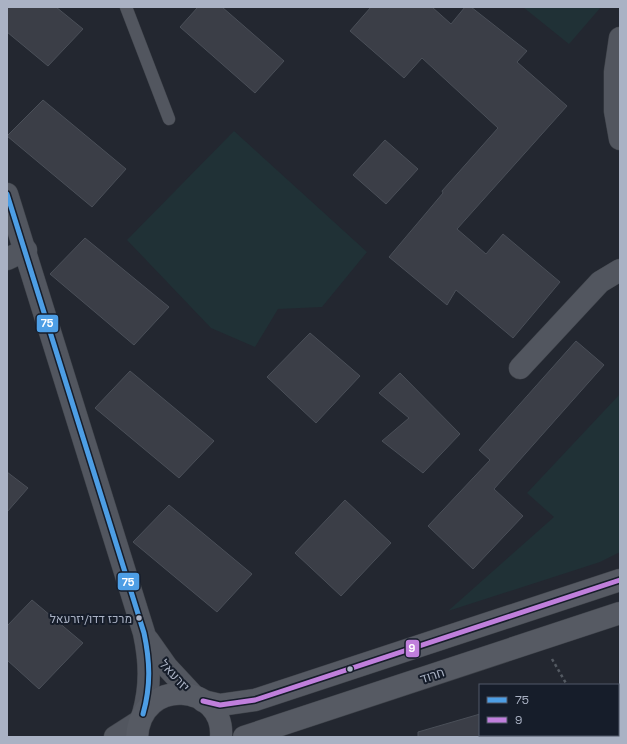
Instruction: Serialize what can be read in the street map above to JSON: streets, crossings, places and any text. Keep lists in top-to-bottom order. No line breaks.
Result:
{"streets":{"street":["יזרעאל","חרוד"]},"places":["מרכז דדו/יזרעאל"],"lines":["transit line 75","transit line 9"],"legend":["75","9"]}
